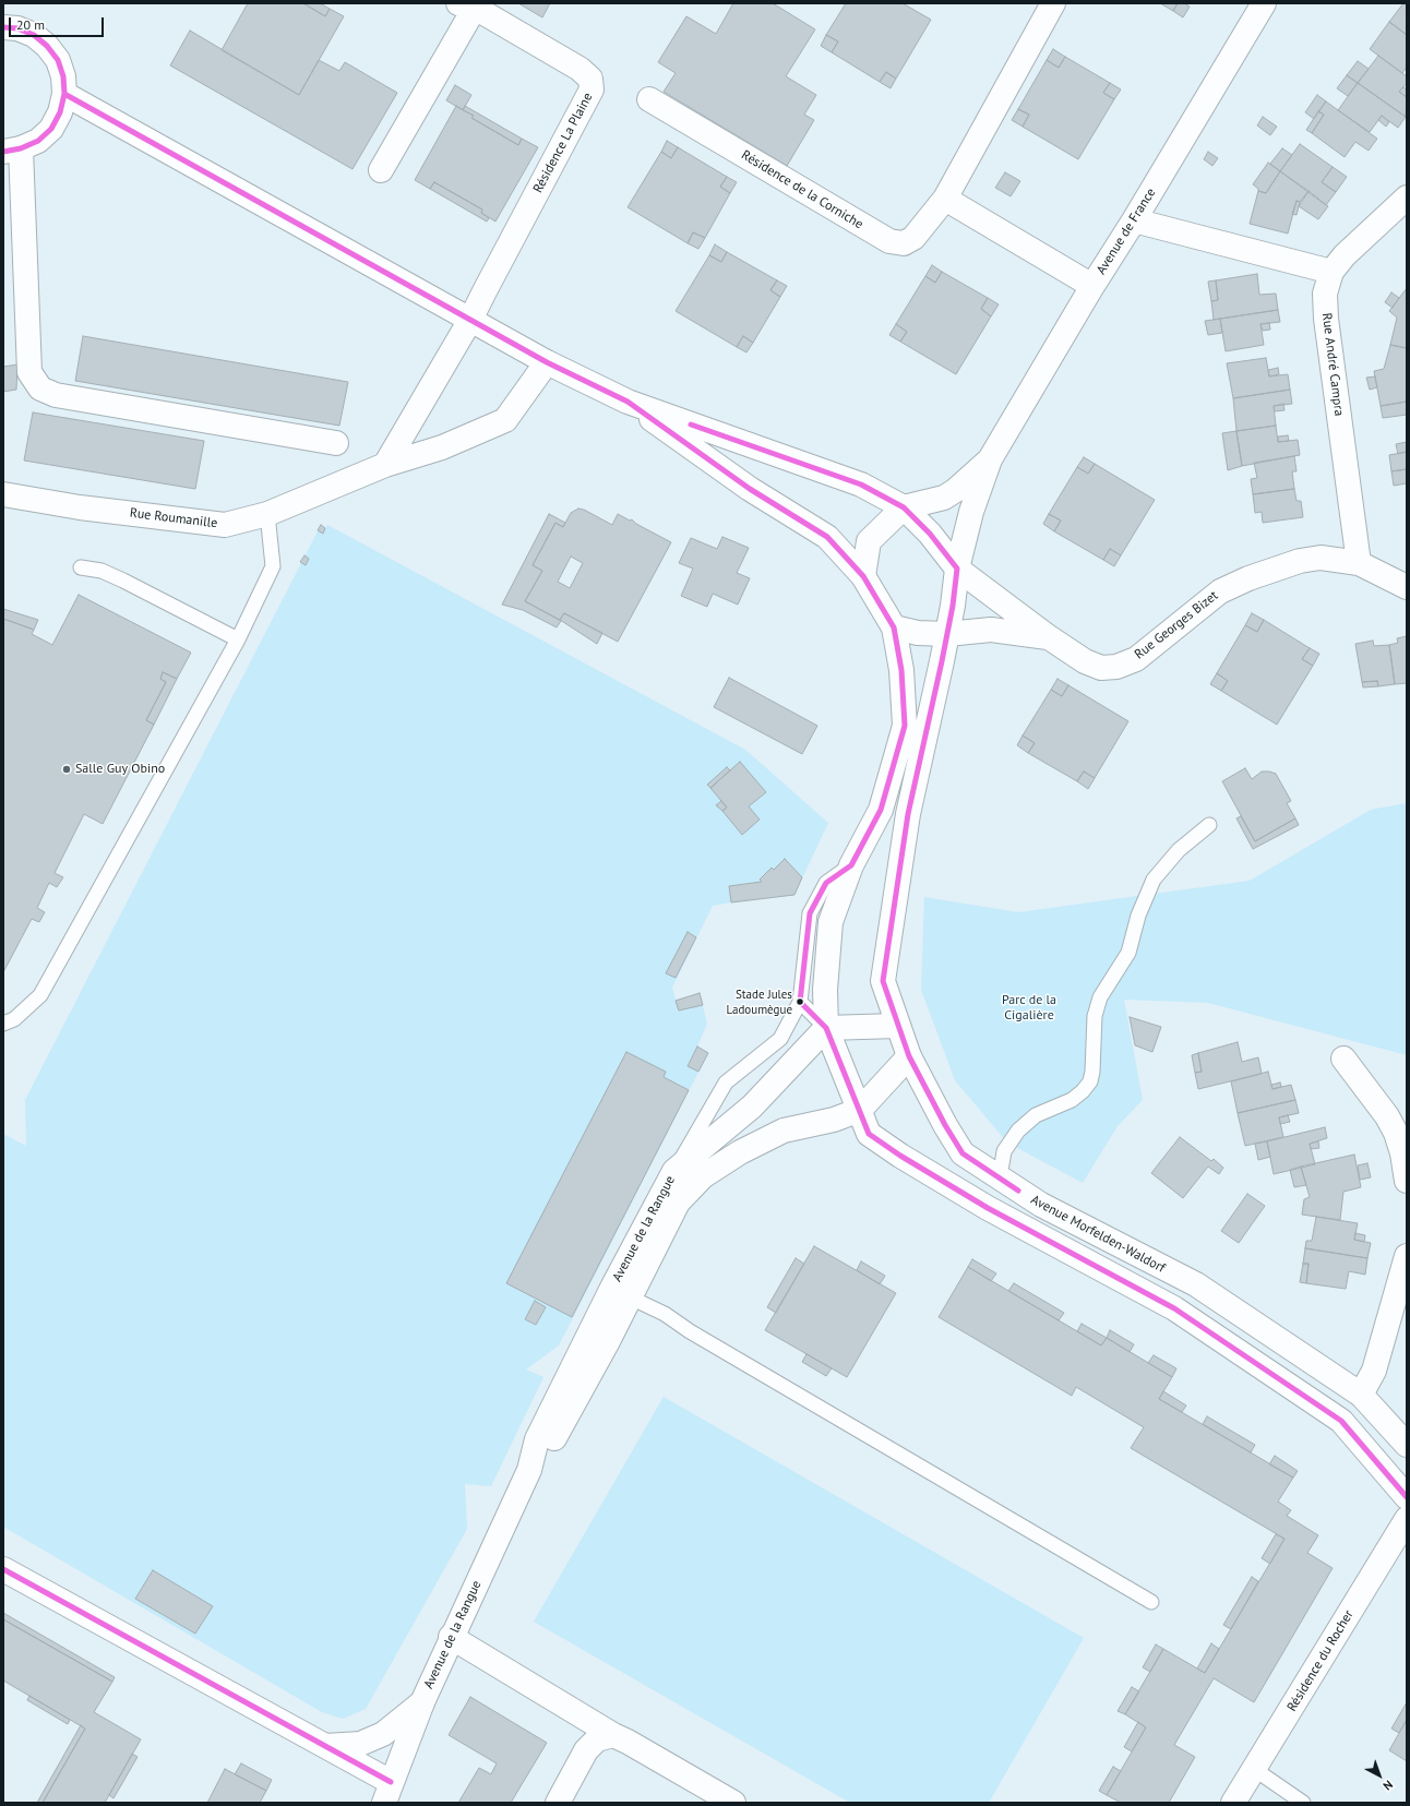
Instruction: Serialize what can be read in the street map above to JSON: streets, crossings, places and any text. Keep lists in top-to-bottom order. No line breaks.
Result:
{"streets":{"street":["Résidence La Plaine","Résidence de la Corniche","Avenue de France","Rue André Campra","Rue Roumanille","Rue Georges Bizet","Avenue de la Rangue","Avenue Morfelden-Waldorf","Résidence du Rocher"]},"crossings":[["Avenue de France","Rue Georges Bizet"],["Avenue de France","Avenue Morfelden-Waldorf"],["Rue André Campra","Rue Georges Bizet"],["Rue Georges Bizet","Avenue Morfelden-Waldorf"],["Avenue de la Rangue","Avenue Morfelden-Waldorf"]],"parks":["Parc de la Cigalière"],"places":["Salle Guy Obino","Stade Jules Ladoumègue"],"scale_bar":"20 m","north":"bottom right"}
